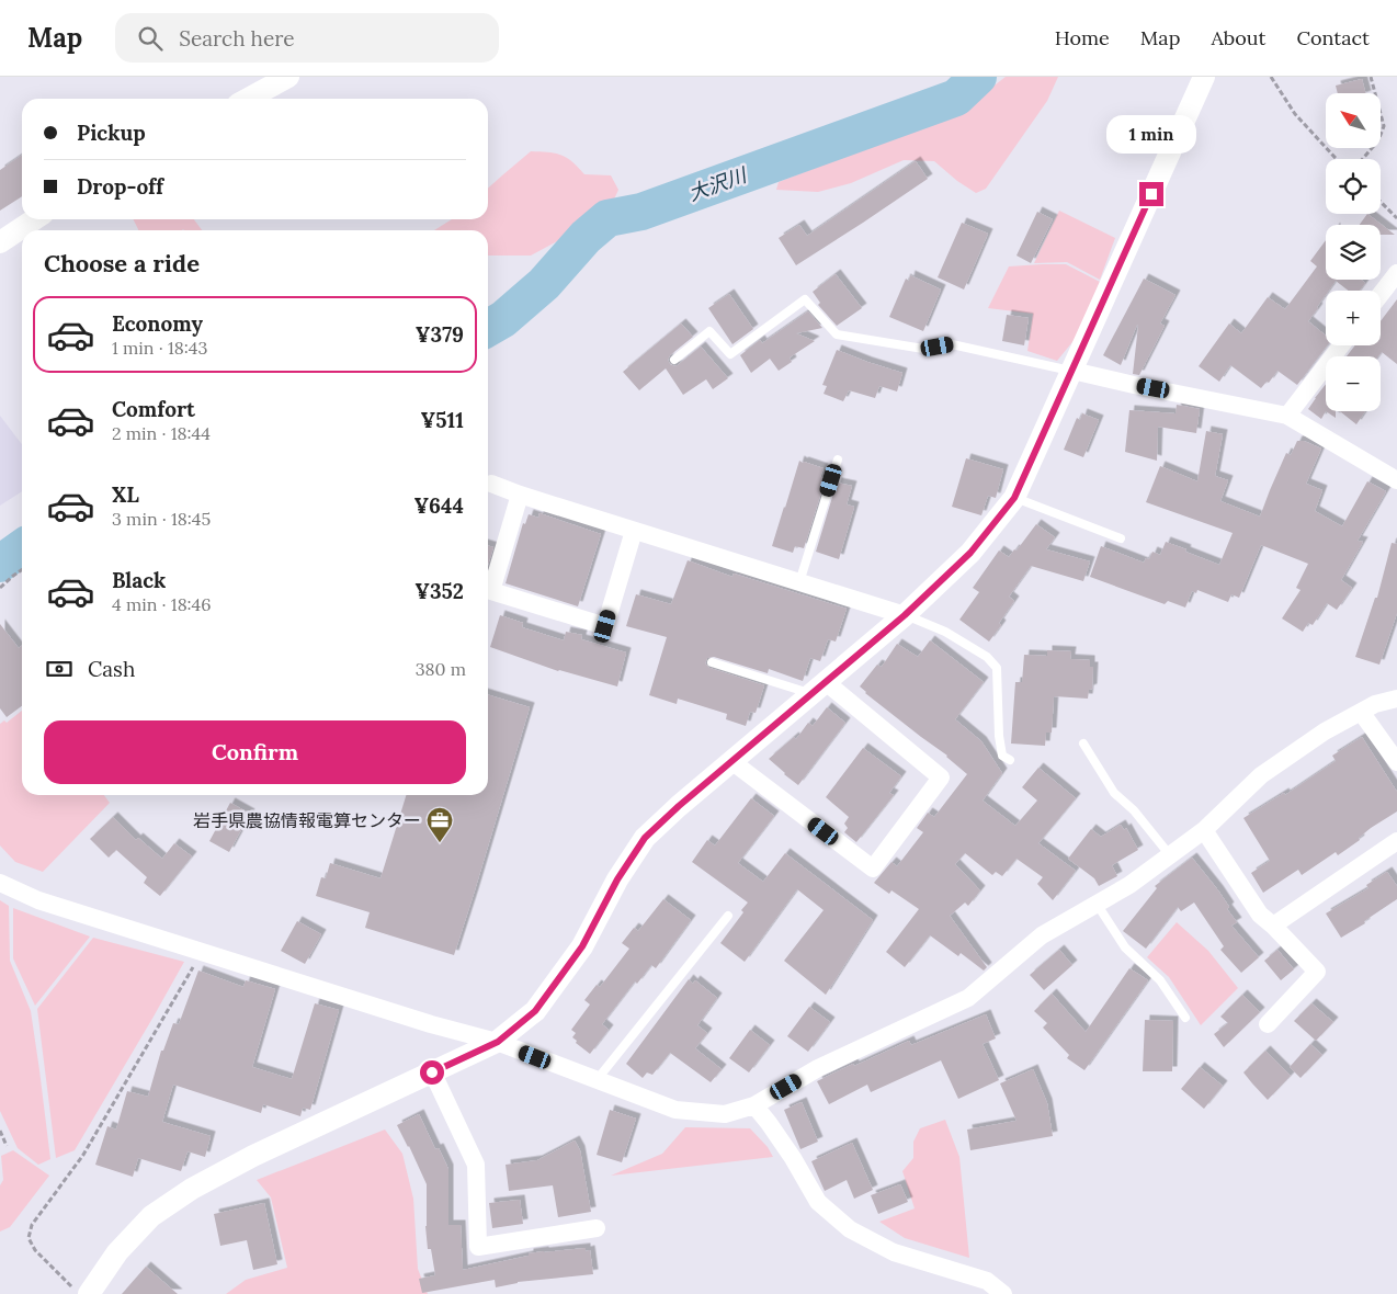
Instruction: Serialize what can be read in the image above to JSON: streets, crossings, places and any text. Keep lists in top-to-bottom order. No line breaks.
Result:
{"water":["大沢川"],"places":{"office":["岩手県農協情報電算センター"]},"north":"top left","page":{"header":"Map","search":"Search here","nav":["Home","Map","About","Contact"],"map_buttons":["+","−"],"banner":["Pickup","Drop-off"],"bubble":"1 min","heading":"Choose a ride","list":[{"name":"Economy","note":"1 min · 18:43","value":"¥379"},{"name":"Comfort","note":"2 min · 18:44","value":"¥511"},{"name":"XL","note":"3 min · 18:45","value":"¥644"},{"name":"Black","note":"4 min · 18:46","value":"¥352"}],"pay":["Cash","380 m"],"buttons":"Confirm"}}
